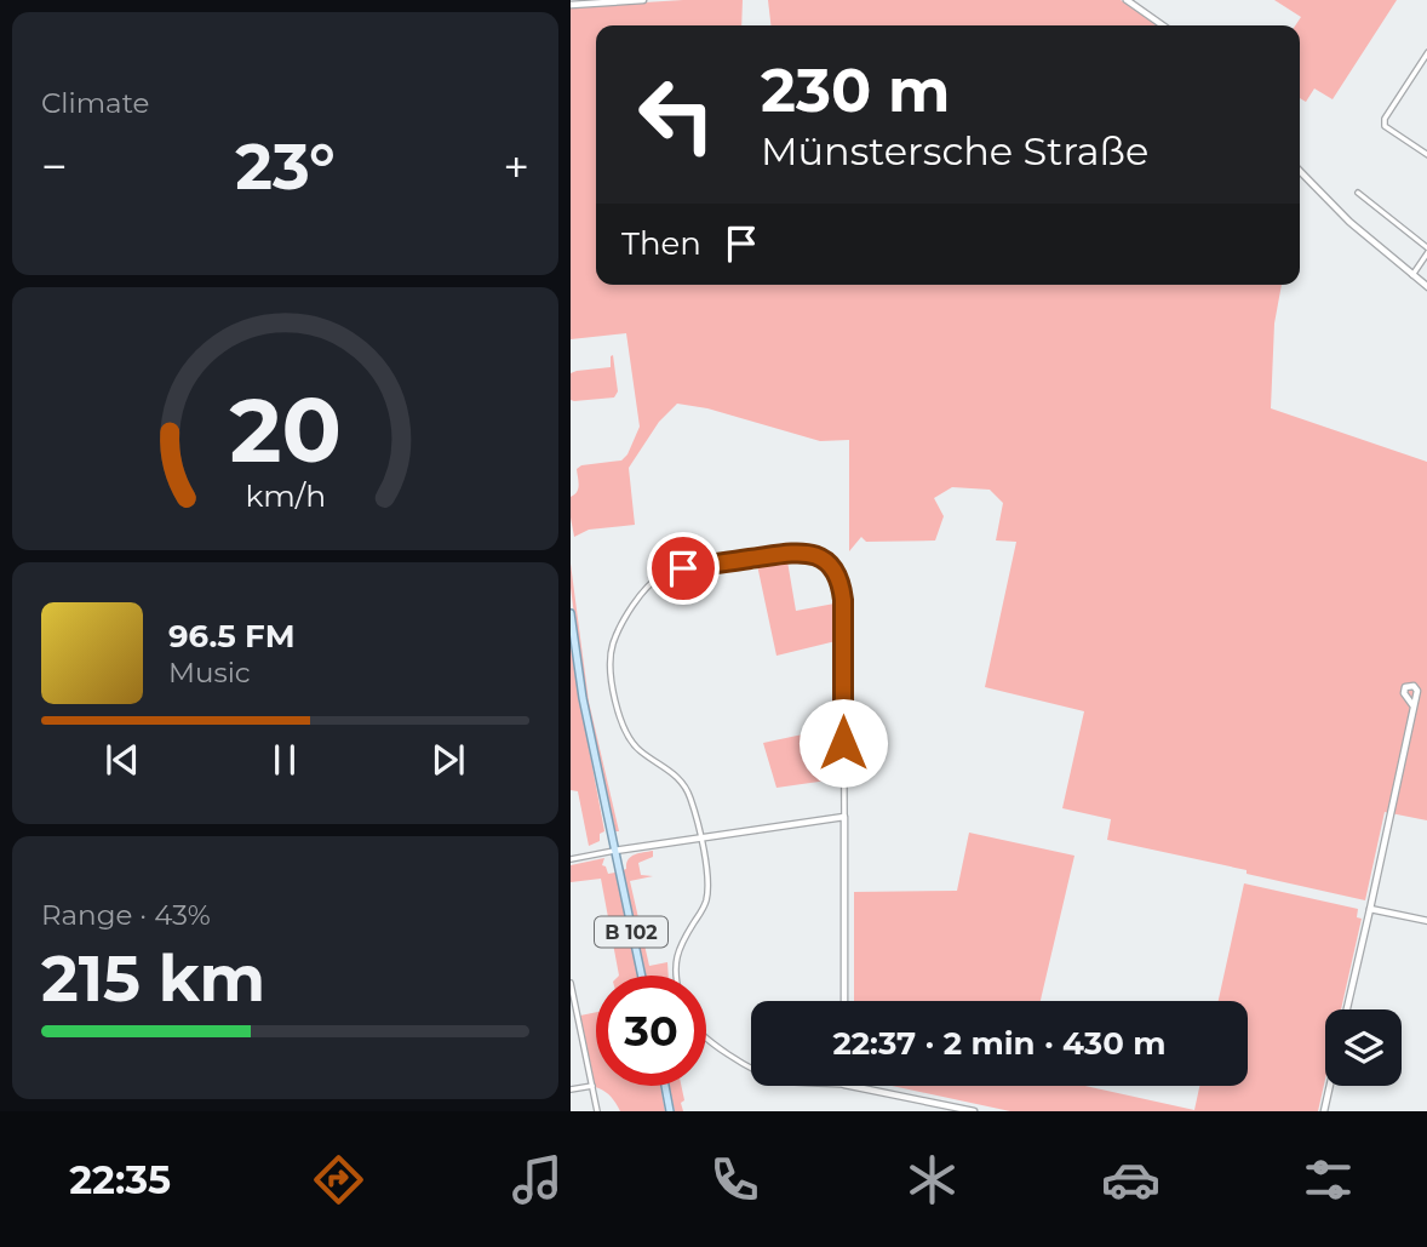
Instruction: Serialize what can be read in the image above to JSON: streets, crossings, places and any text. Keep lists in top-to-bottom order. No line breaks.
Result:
{"streets":{"main road":["B 102"]},"page":{"tile":["Climate",["Range · 43%","215 km"]],"turn":["230 m","Münstersche Straße"],"heat":["−","23°","+"],"then":"Then","song":["96.5 FM","Music"],"limit":"30","trip":"22:37 · 2 min · 430 m","tabs":"22:35","gauge":["20","km/h"]}}
